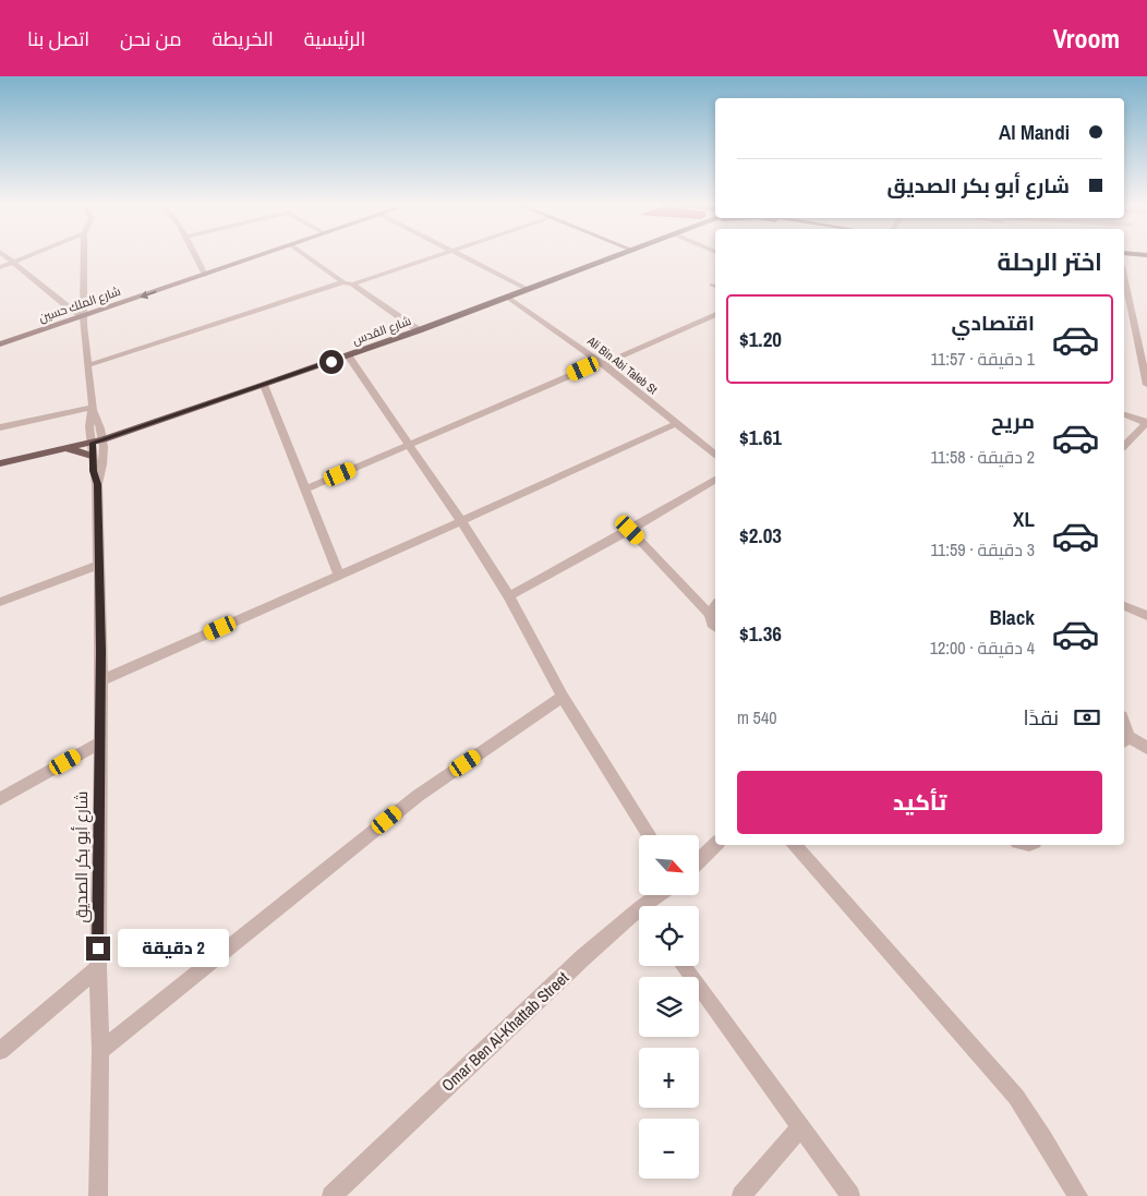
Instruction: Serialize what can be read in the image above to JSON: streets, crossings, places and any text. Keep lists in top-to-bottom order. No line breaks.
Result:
{"streets":{"main road":["شارع الملك حسين","شارع القدس"],"street":["Ali Bin Abi Taleb St","شارع أبو بكر الصديق","Omar Ben Al-Khattab Street"]},"crossings":[["شارع الملك حسين","شارع أبو بكر الصديق"],["شارع القدس","Ali Bin Abi Taleb St"],["شارع القدس","شارع أبو بكر الصديق"]],"one_way":["شارع الملك حسين"],"north":"bottom right","page":{"header":"Vroom","nav":["الرئيسية","الخريطة","من نحن","اتصل بنا"],"banner":["Al Mandi","شارع أبو بكر الصديق"],"heading":"اختر الرحلة","list":[{"name":"اقتصادي","note":"1 دقيقة · 11:57","value":"$1.20"},{"name":"مريح","note":"2 دقيقة · 11:58","value":"$1.61"},{"name":"XL","note":"3 دقيقة · 11:59","value":"$2.03"},{"name":"Black","note":"4 دقيقة · 12:00","value":"$1.36"}],"pay":["نقدًا","540 m"],"buttons":"تأكيد","map_buttons":["+","−"],"bubble":"2 دقيقة"}}
